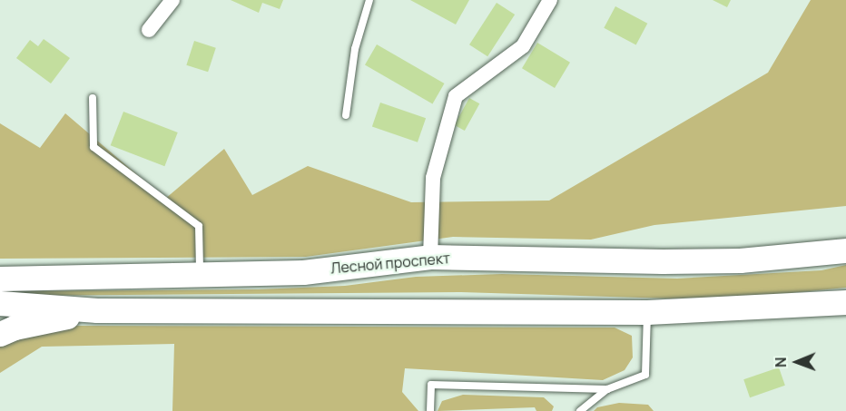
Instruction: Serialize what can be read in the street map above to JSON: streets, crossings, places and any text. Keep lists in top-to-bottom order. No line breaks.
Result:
{"streets":{"main road":["Лесной проспект"]},"north":"left"}
